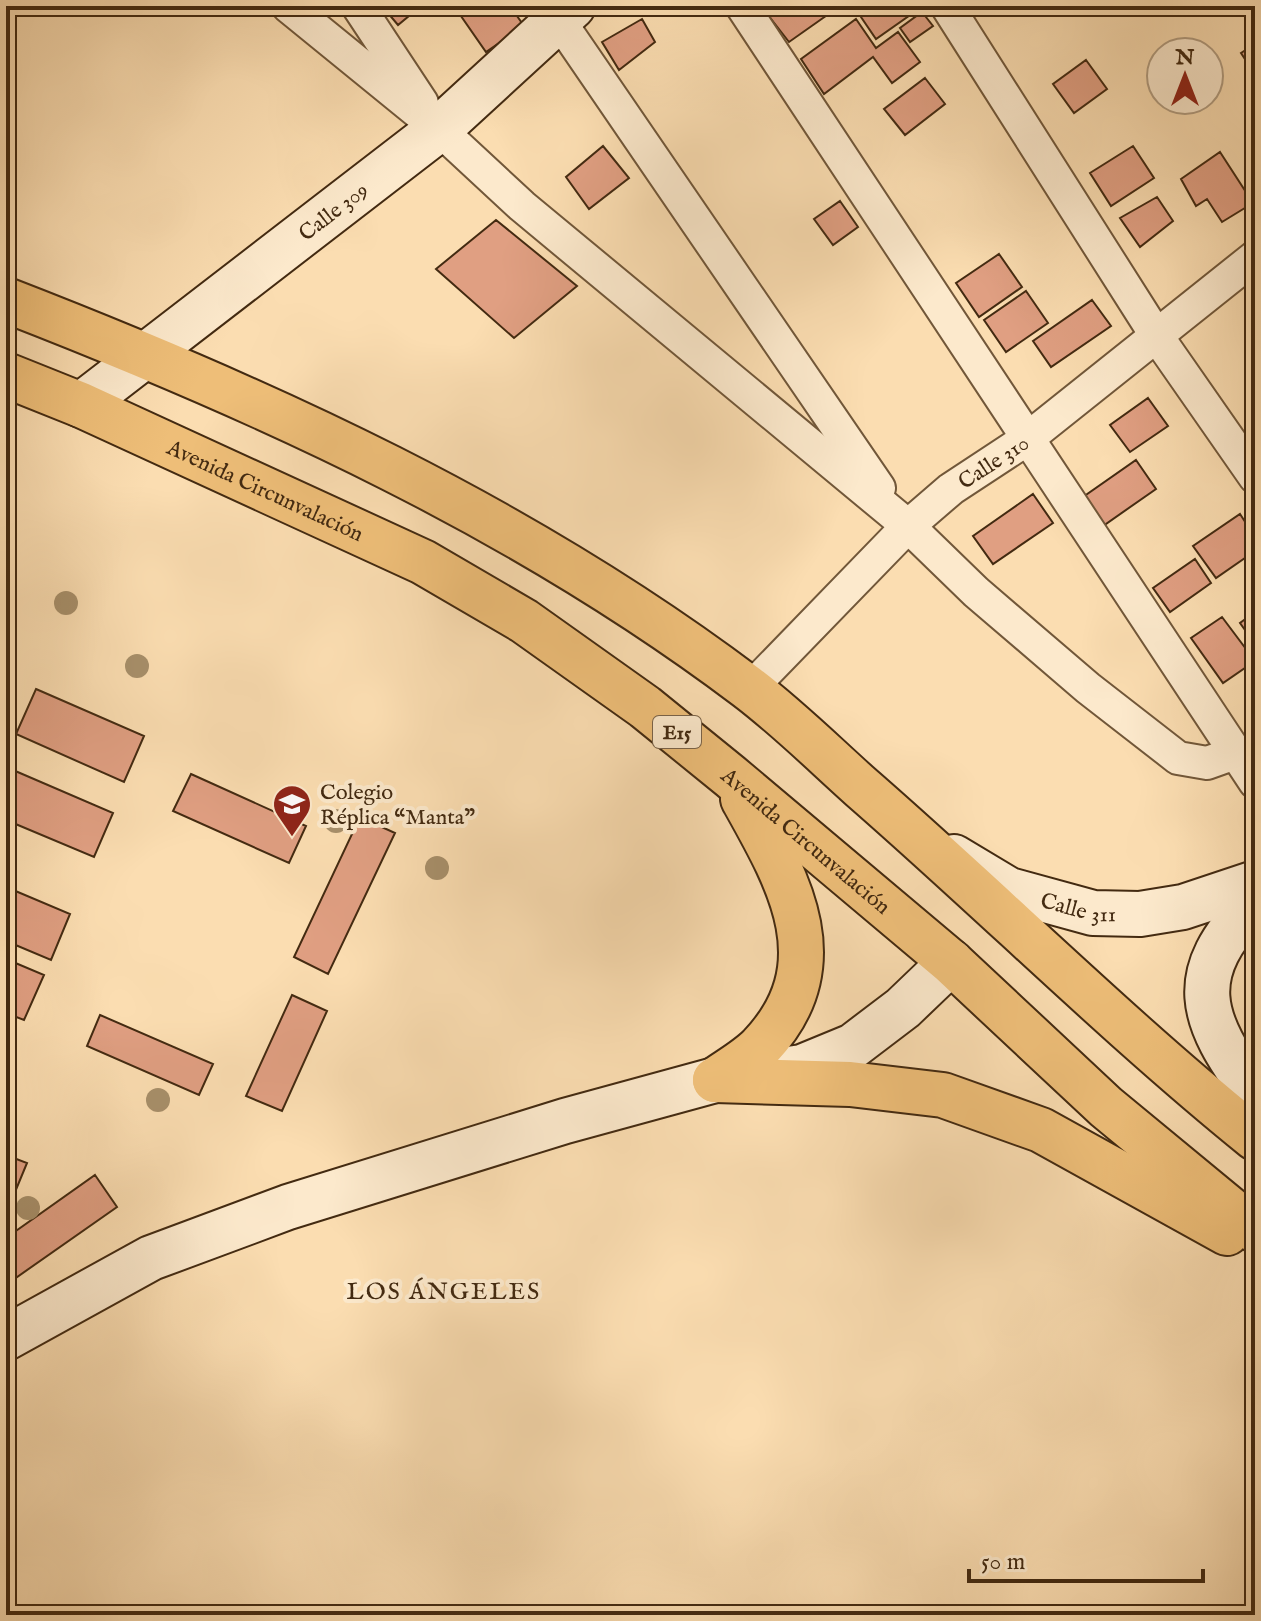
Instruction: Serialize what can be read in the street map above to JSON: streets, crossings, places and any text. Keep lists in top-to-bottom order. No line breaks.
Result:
{"streets":{"highway":["Avenida Circunvalación","E15"],"street":["Calle 309","Calle 310","Calle 311"]},"crossings":[["Calle 309","Avenida Circunvalación"]],"districts":["LOS ÁNGELES"],"places":{"school or university":["Colegio Réplica “Manta”"]},"scale_bar":"50 m","north":"top"}
